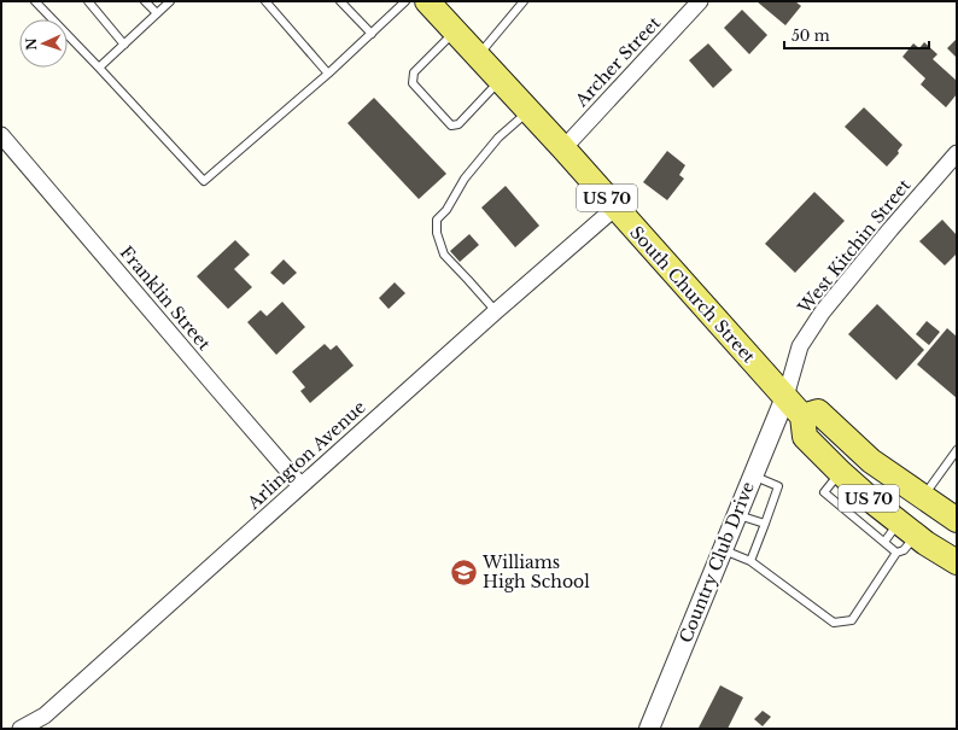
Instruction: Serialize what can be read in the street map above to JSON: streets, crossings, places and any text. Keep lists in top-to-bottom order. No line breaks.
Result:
{"streets":{"main road":["US 70","South Church Street"],"street":["Archer Street","West Kitchin Street","Franklin Street","Arlington Avenue","Country Club Drive"]},"crossings":[["Archer Street","South Church Street"],["US 70","South Church Street"],["West Kitchin Street","South Church Street"],["West Kitchin Street","Country Club Drive"],["South Church Street","Arlington Avenue"],["South Church Street","Country Club Drive"],["Franklin Street","Arlington Avenue"]],"places":{"school or university":["Williams High School"]},"scale_bar":"50 m","north":"left"}
